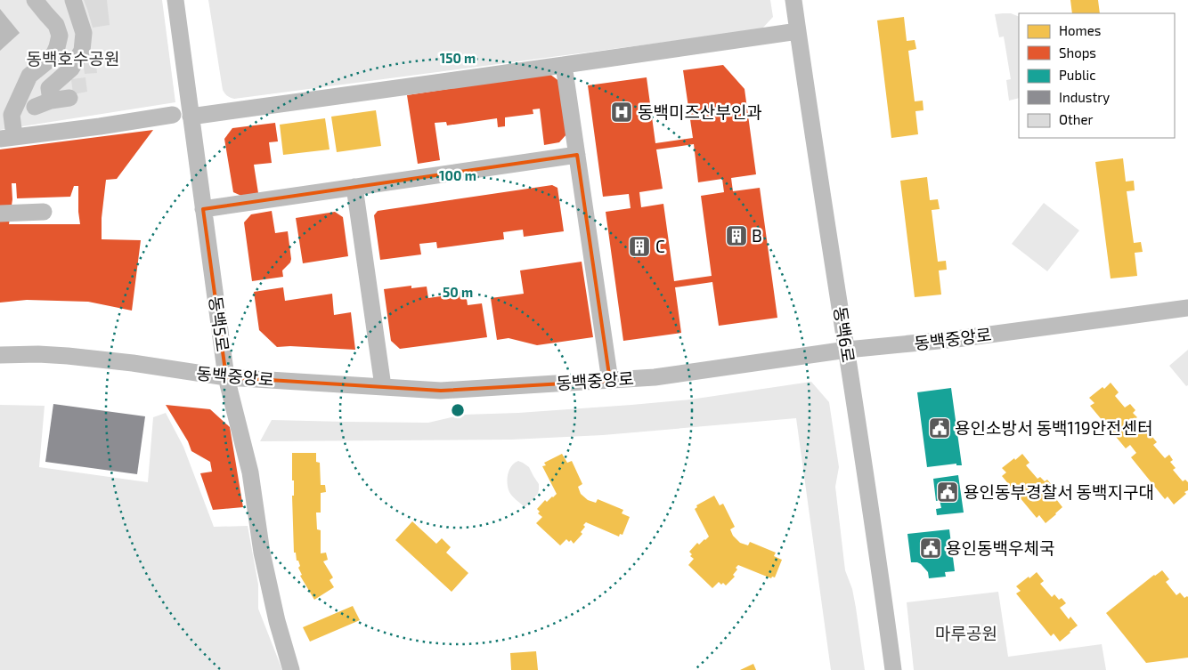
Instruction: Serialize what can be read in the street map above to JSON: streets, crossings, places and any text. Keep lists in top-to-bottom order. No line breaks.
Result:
{"streets":{"street":["동백5로","동백6로","동백중앙로"]},"crossings":[["동백5로","동백중앙로"],["동백6로","동백중앙로"]],"parks":["동백호수공원","마루공원"],"places":{"hospital":["동백미즈산부인과"],"building":["B","C"],"public building":["용인소방서 동백119안전센터","용인동부경찰서 동백지구대","용인동백우체국"]},"legend":["Homes","Shops","Public","Industry","Other"],"rings":["150 m","100 m","50 m"]}
